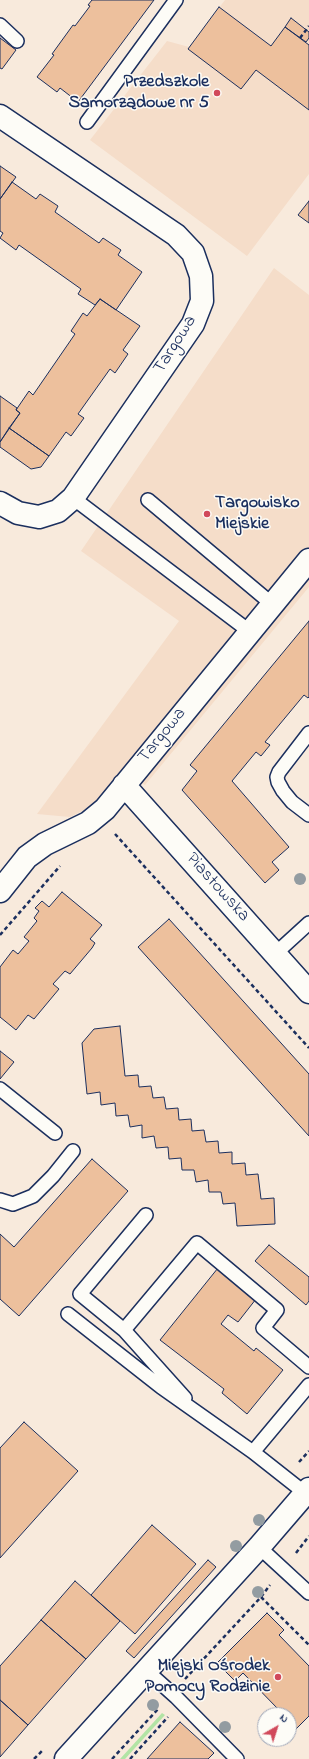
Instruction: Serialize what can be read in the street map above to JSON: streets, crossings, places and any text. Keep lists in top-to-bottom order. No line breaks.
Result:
{"streets":{"street":["Targowa","Piastowska"]},"crossings":[["Targowa","Piastowska"]],"places":["Przedszkole Samorządowe nr 5","Targowisko Miejskie","Miejski Ośrodek Pomocy Rodzinie"],"north":"top right"}
